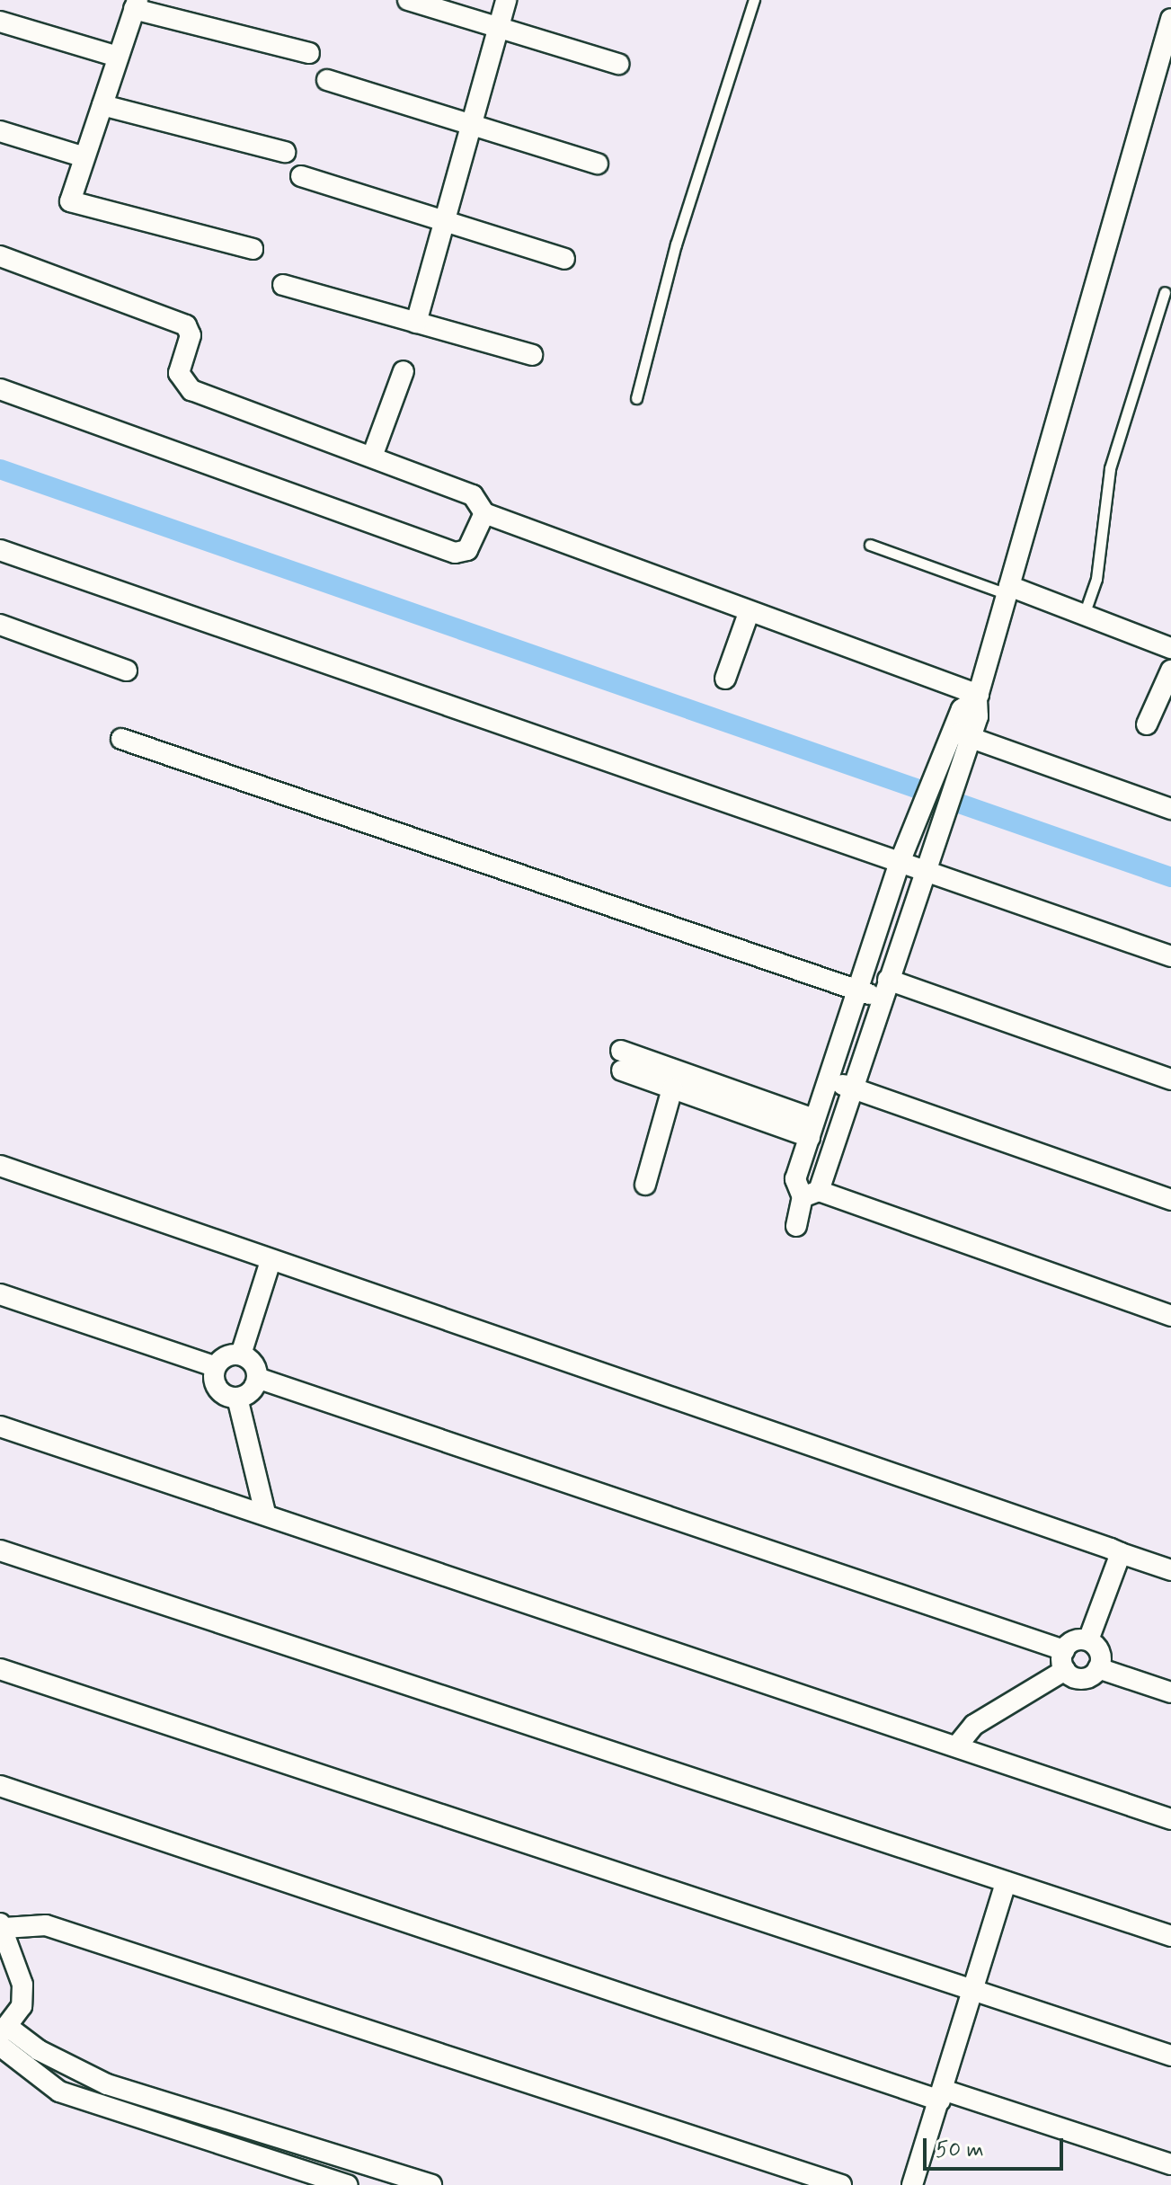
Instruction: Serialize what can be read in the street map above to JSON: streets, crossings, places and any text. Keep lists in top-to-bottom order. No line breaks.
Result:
{"scale_bar":"50 m"}
